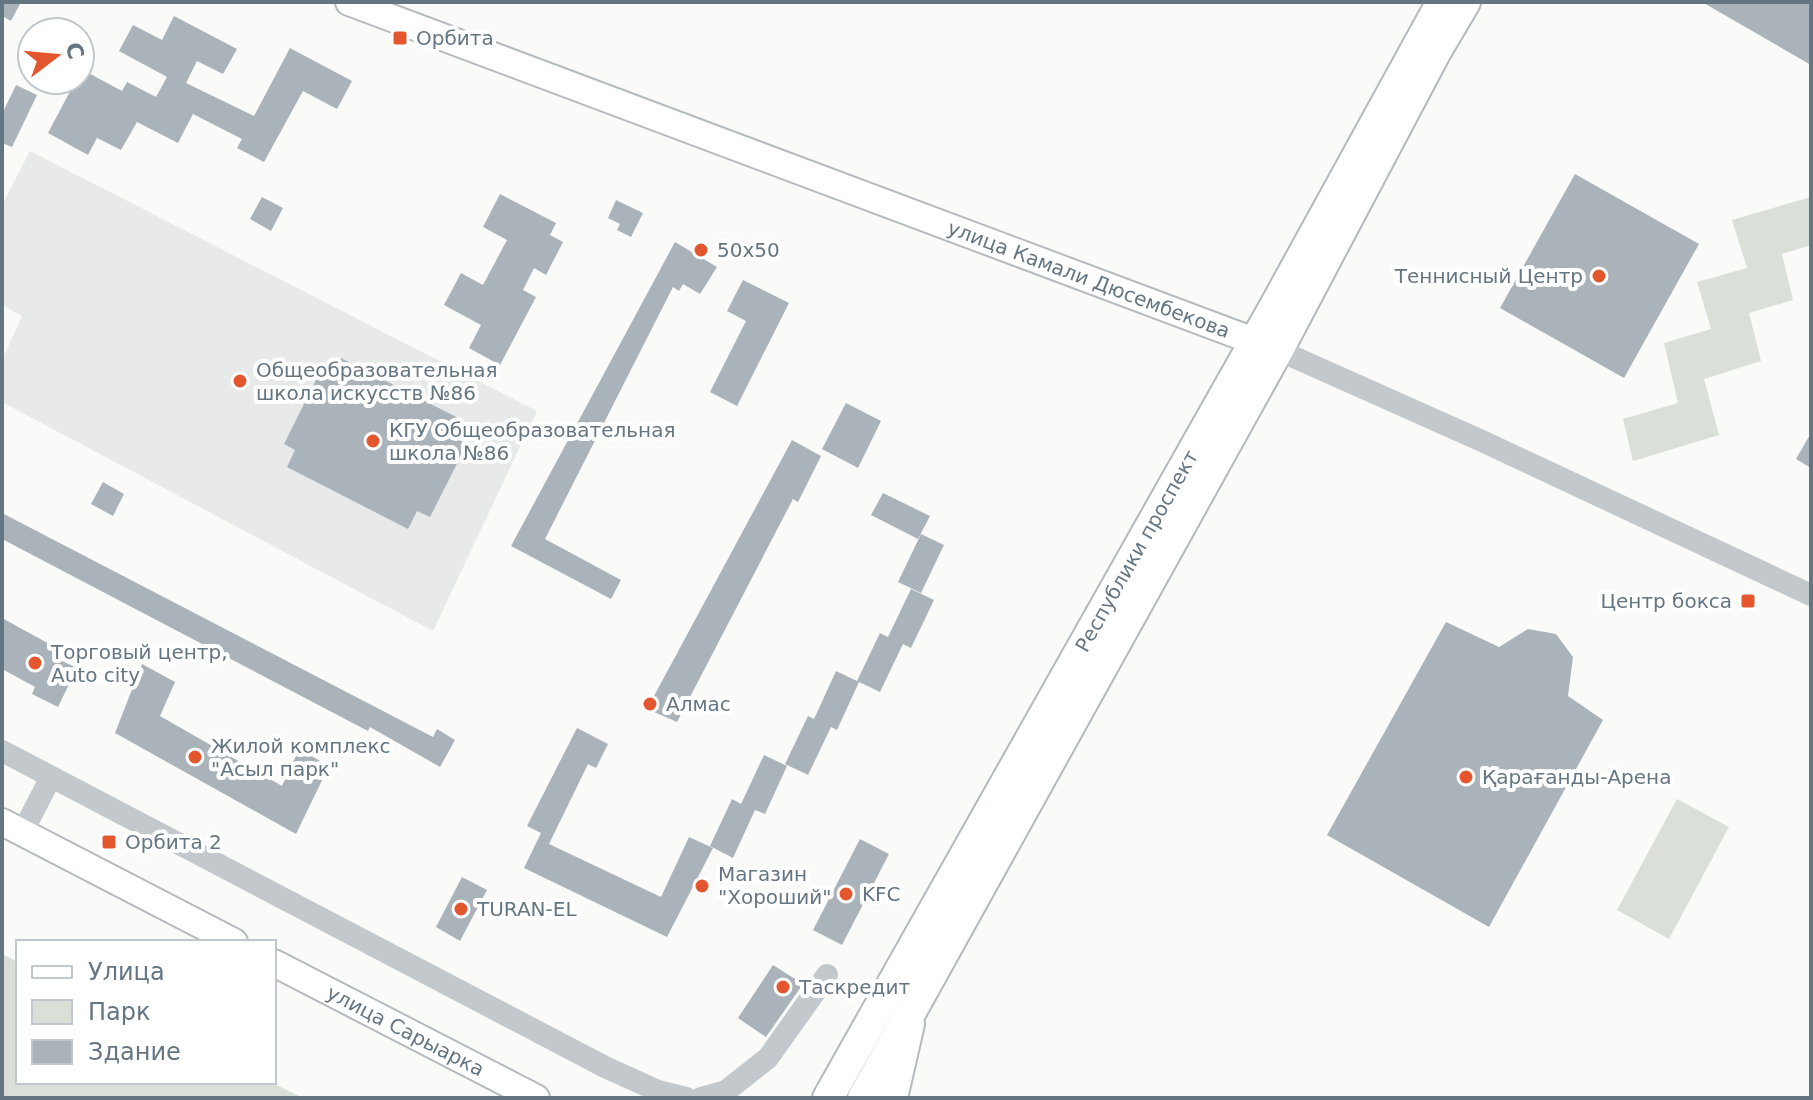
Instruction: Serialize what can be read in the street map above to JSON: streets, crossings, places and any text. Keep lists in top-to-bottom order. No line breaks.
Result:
{"streets":{"highway":["Республики проспект"],"main road":["улица Камали Дюсембекова","улица Сарыарка"]},"crossings":[["улица Камали Дюсембекова","Республики проспект"]],"places":{"transit":["Орбита","Центр бокса","Орбита 2"],"other":["50х50","Теннисный Центр","Общеобразовательная школа искусств №86","КГУ Общеобразовательная школа №86","Торговый центр, Auto city","Алмас","Жилой комплекс \"Асыл парк\"","Қарағанды-Арена","Магазин \"Хороший\"","KFC","TURAN-EL","Таскредит"]},"legend":["Улица","Парк","Здание"],"north":"right"}
